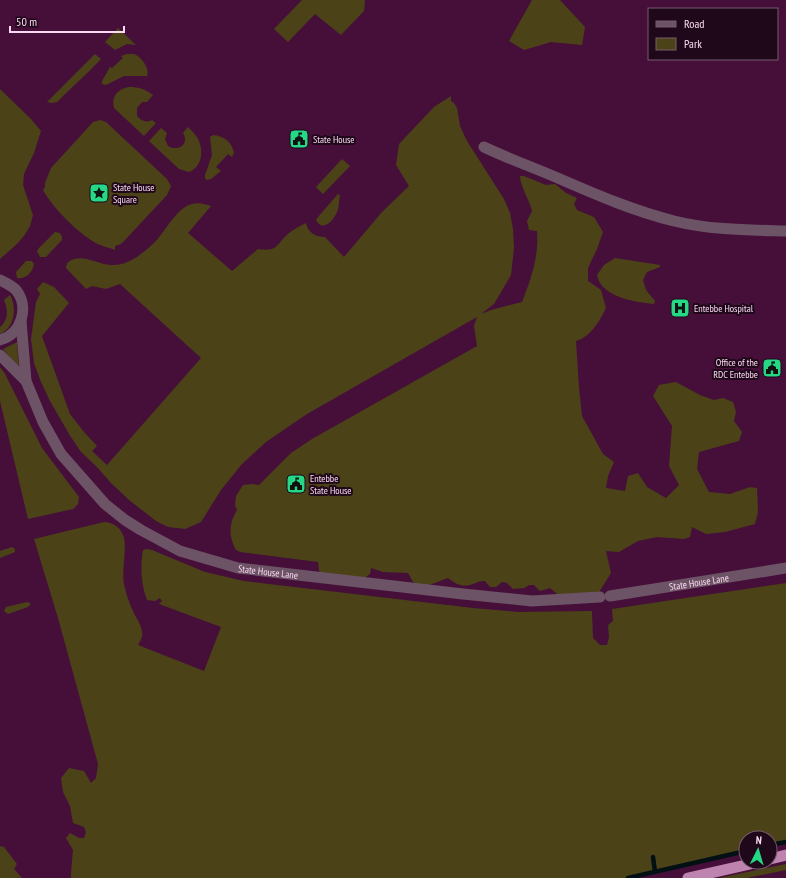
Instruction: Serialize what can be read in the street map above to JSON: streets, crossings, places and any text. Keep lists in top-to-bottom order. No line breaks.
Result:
{"streets":{"street":["State House Lane"]},"places":{"public building":["State House","Office of the RDC Entebbe","Entebbe State House"],"place":["State House Square"],"hospital":["Entebbe Hospital"]},"legend":["Road","Park"],"scale_bar":"50 m","north":"top"}
